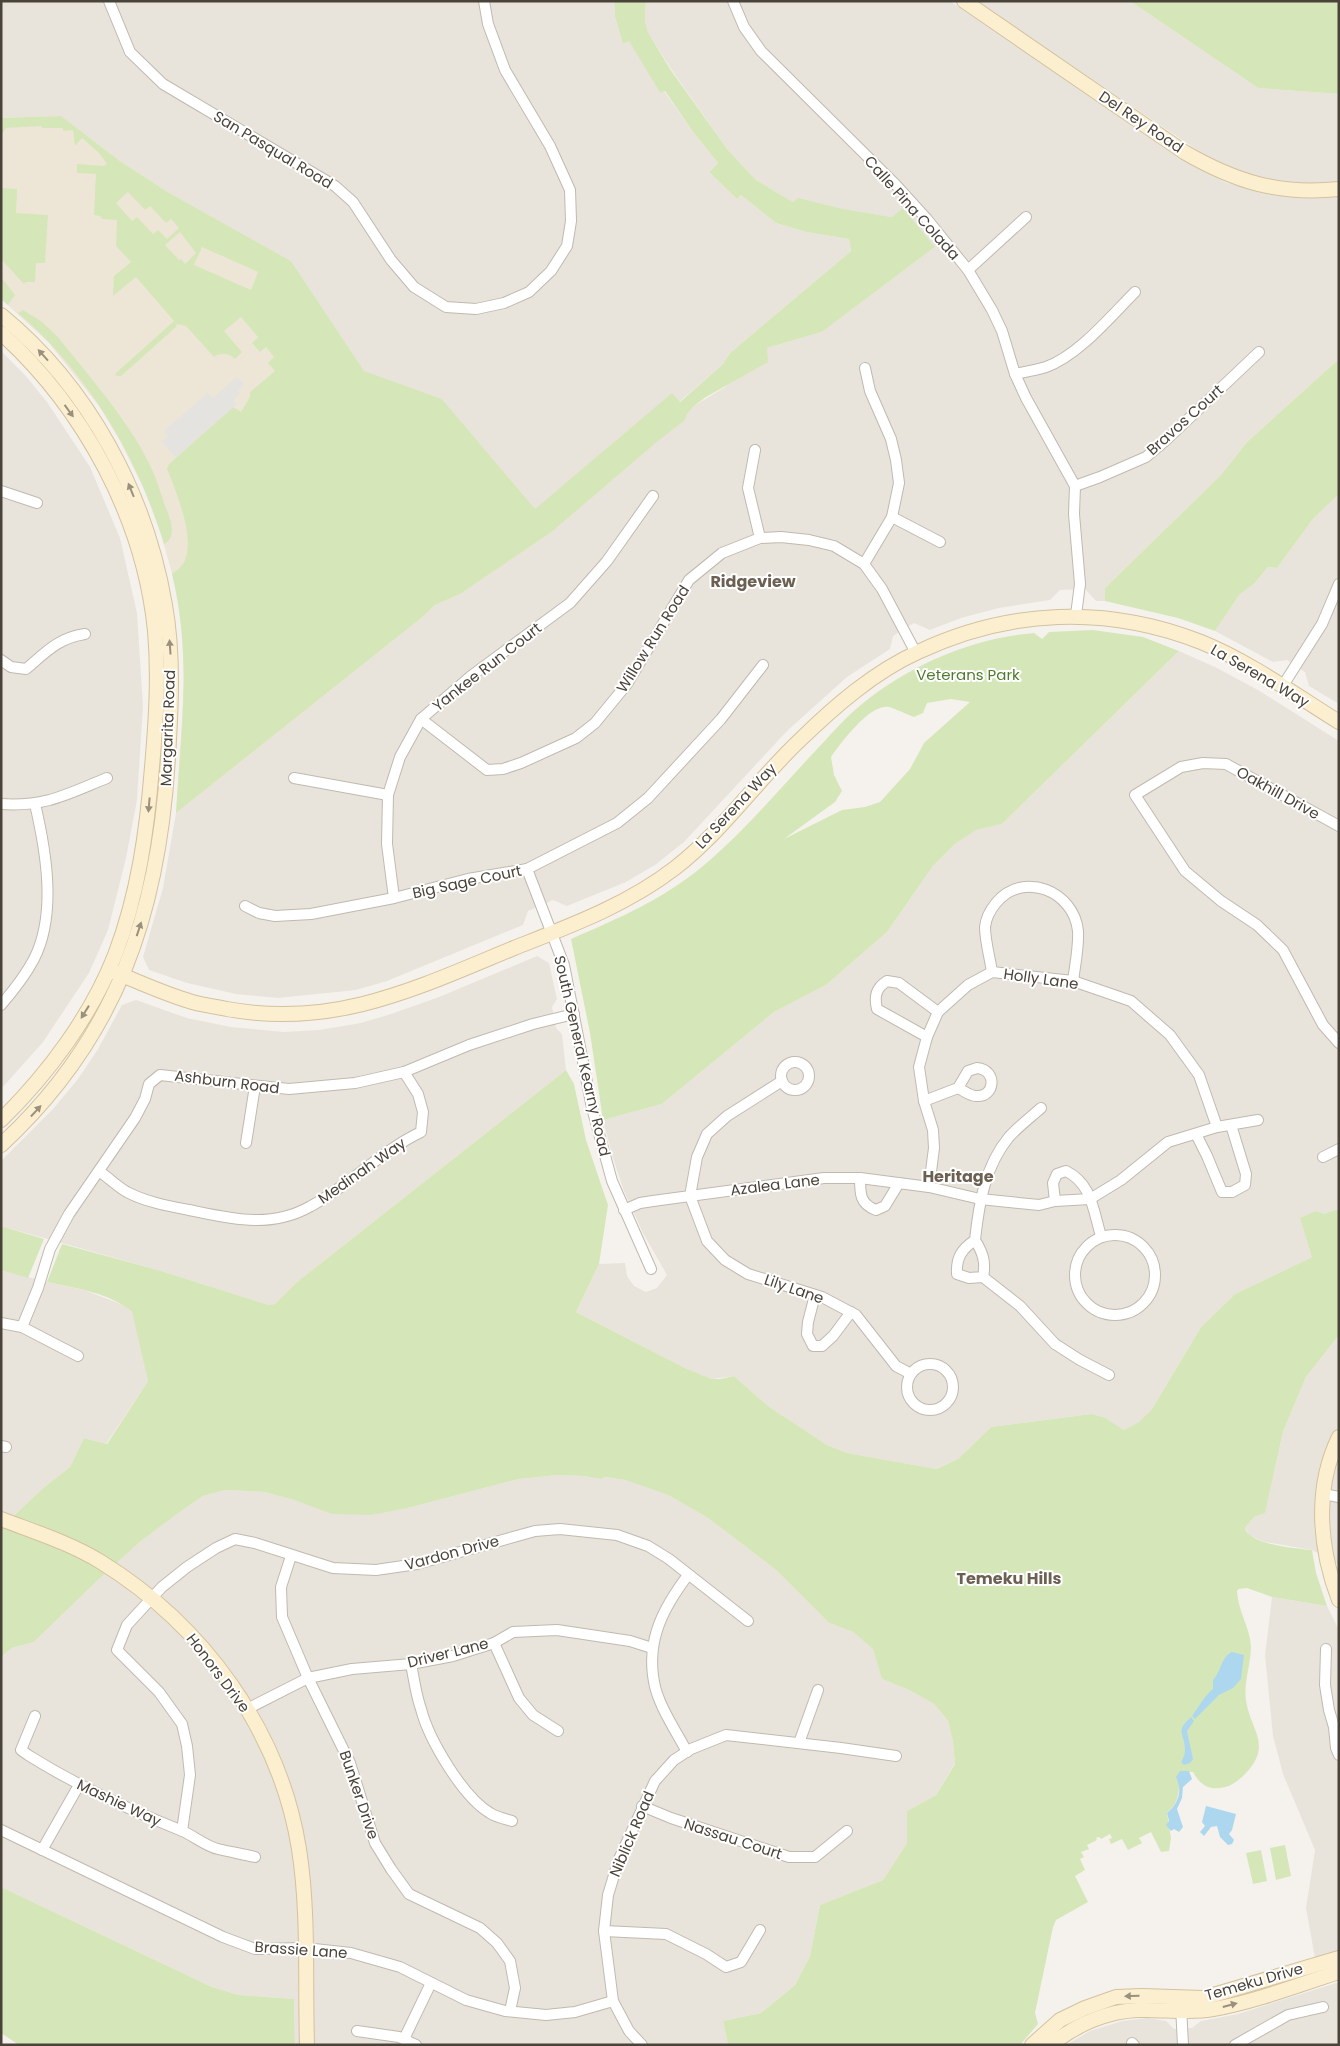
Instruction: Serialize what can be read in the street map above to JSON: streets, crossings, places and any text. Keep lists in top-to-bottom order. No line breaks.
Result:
{"streets":{"main road":["Del Rey Road","La Serena Way","Margarita Road","Honors Drive","Temeku Drive"],"street":["San Pasqual Road","Calle Pina Colada","Bravos Court","Willow Run Road","Yankee Run Court","Oakhill Drive","Big Sage Court","Holly Lane","South General Kearny Road","Ashburn Road","Medinah Way","Azalea Lane","Lily Lane","Vardon Drive","Driver Lane","Bunker Drive","Mashie Way","Niblick Road","Nassau Court","Brassie Lane"]},"crossings":[["Calle Pina Colada","Bravos Court"],["Calle Pina Colada","La Serena Way"],["Willow Run Road","Yankee Run Court"],["Willow Run Road","La Serena Way"],["Yankee Run Court","Big Sage Court"],["La Serena Way","Margarita Road"],["La Serena Way","South General Kearny Road"],["Big Sage Court","South General Kearny Road"],["Holly Lane","Azalea Lane"],["South General Kearny Road","Ashburn Road"],["South General Kearny Road","Azalea Lane"],["Ashburn Road","Medinah Way"],["Azalea Lane","Lily Lane"],["Vardon Drive","Honors Drive"],["Vardon Drive","Bunker Drive"],["Vardon Drive","Mashie Way"],["Driver Lane","Honors Drive"],["Driver Lane","Bunker Drive"],["Honors Drive","Brassie Lane"],["Bunker Drive","Brassie Lane"],["Niblick Road","Nassau Court"],["Niblick Road","Brassie Lane"]],"districts":["Ridgeview","Heritage","Temeku Hills"],"parks":["Veterans Park"]}
